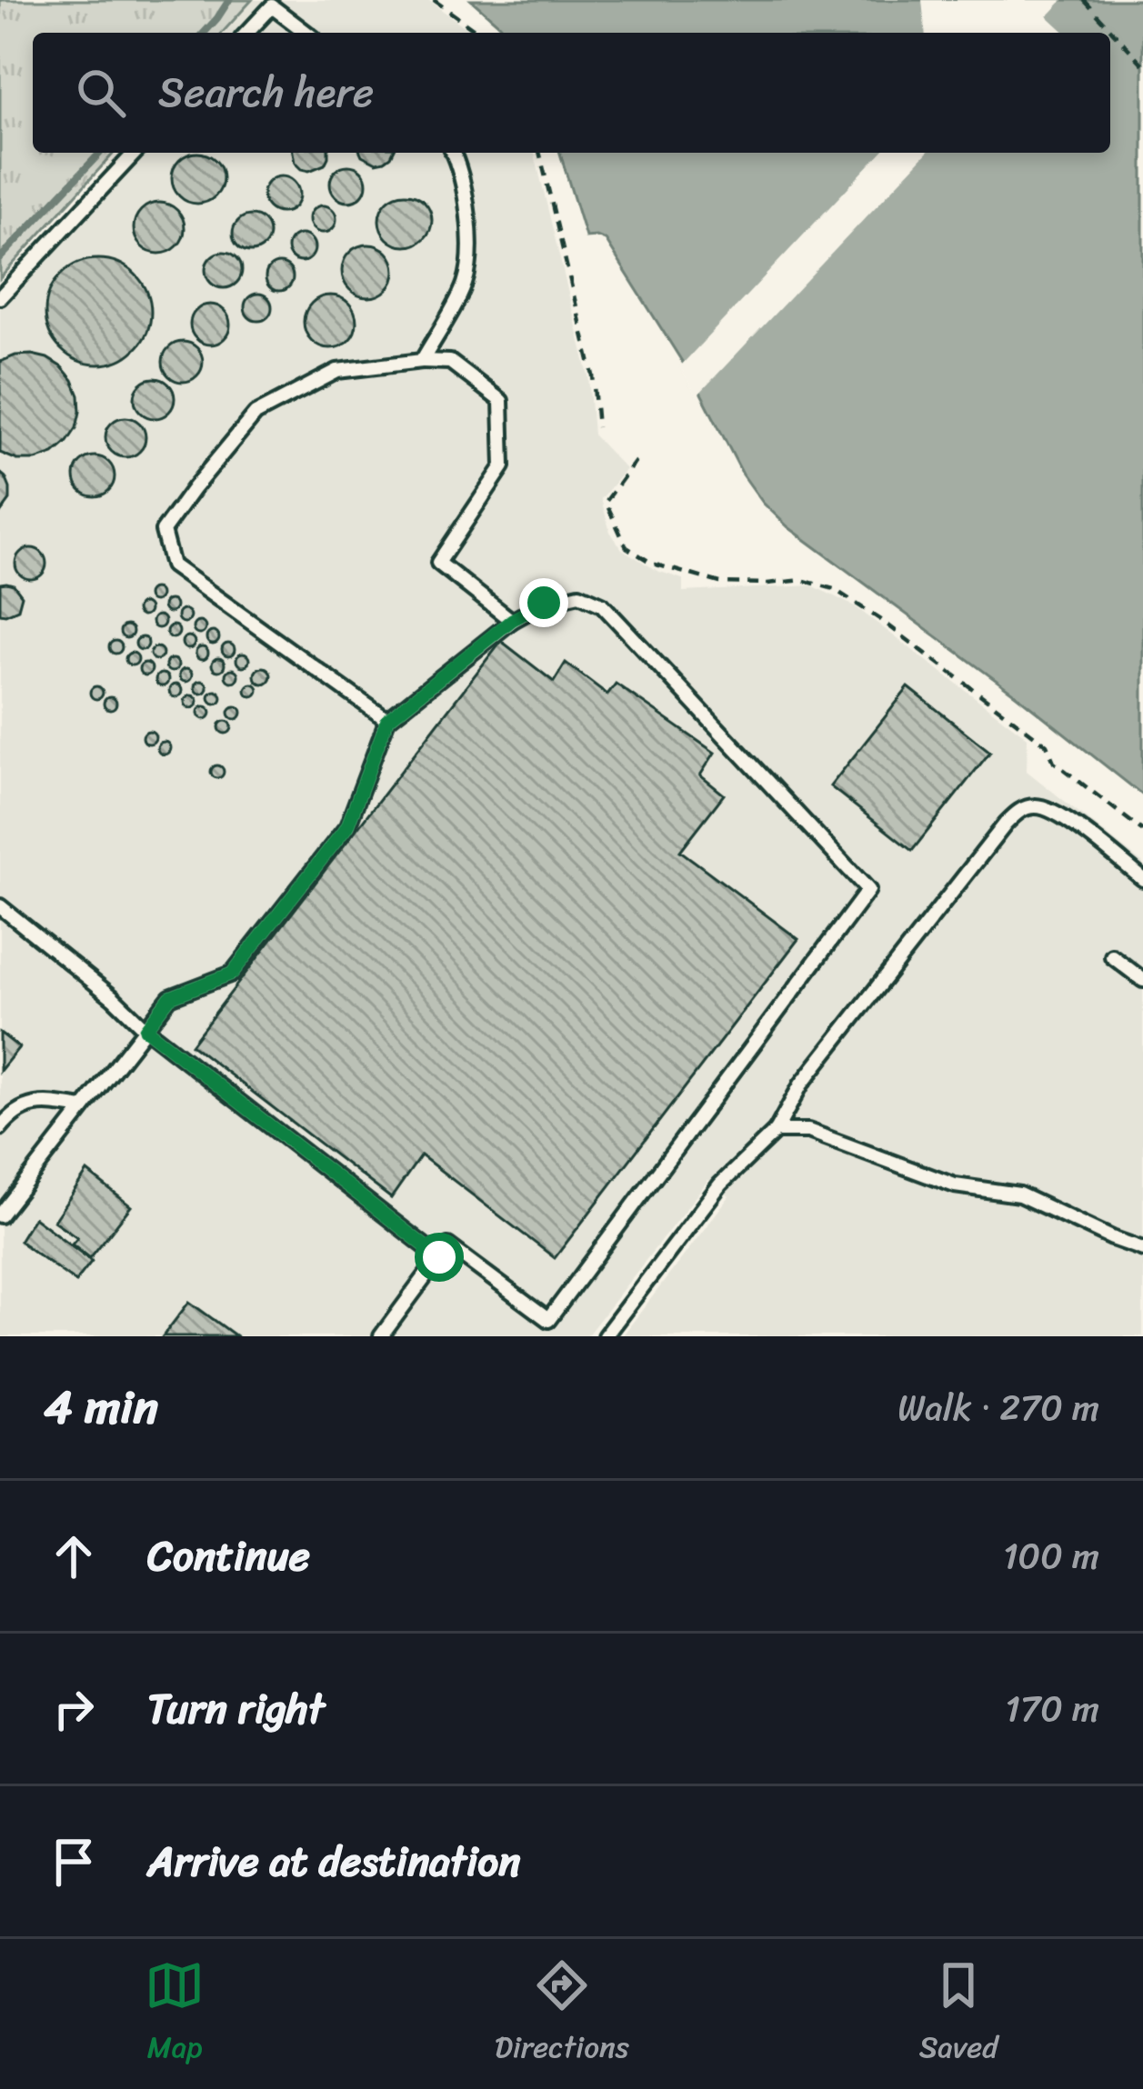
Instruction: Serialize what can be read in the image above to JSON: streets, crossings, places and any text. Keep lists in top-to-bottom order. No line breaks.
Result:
{"page":{"search":"Search here","heading":["4 min","Walk · 270 m"],"list":[["Continue","100 m"],["Turn right","170 m"],"Arrive at destination"],"nav":["Map","Directions","Saved"]}}
